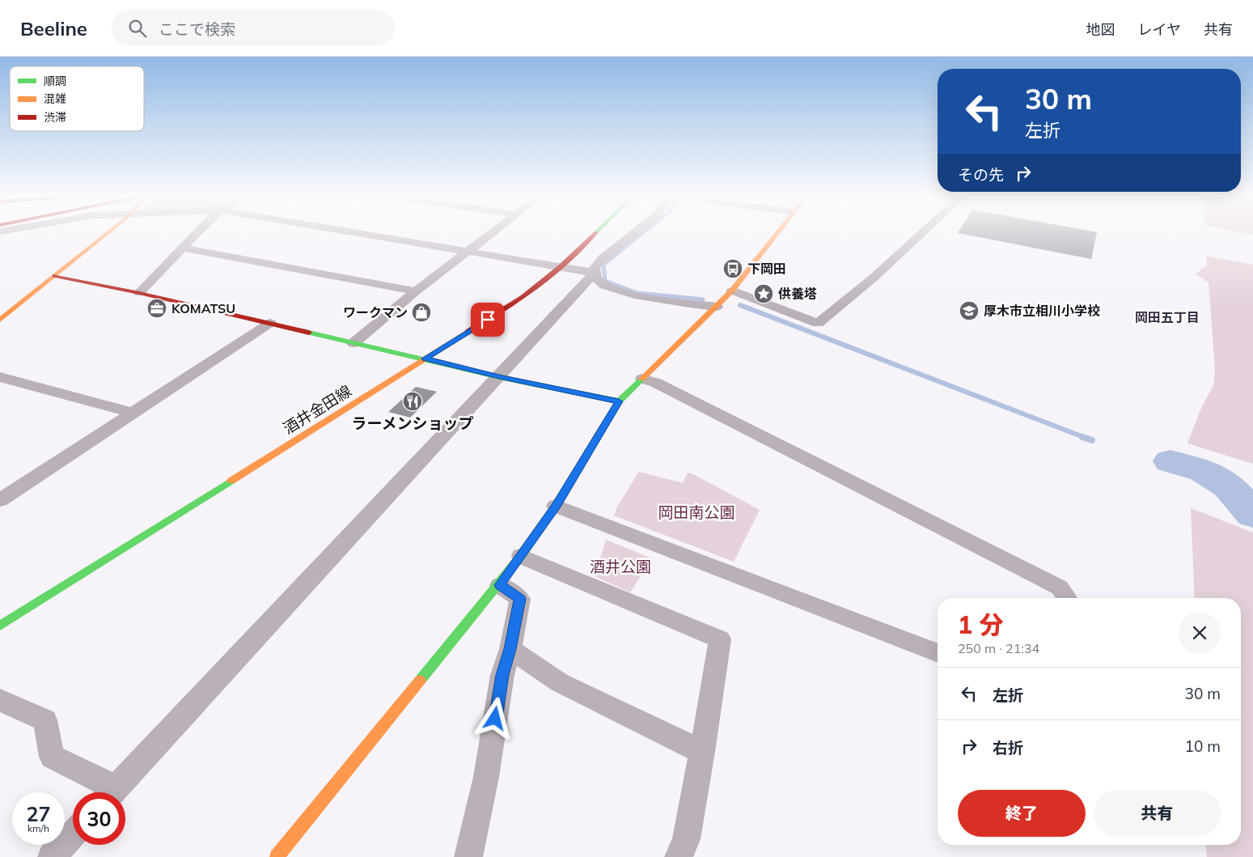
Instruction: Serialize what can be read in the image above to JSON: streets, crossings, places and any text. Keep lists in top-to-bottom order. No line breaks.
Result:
{"streets":{"main road":["酒井金田線"]},"districts":["岡田五丁目"],"parks":["岡田南公園","酒井公園"],"places":{"bus stop":["下岡田"],"place":["供養塔"],"office":["KOMATSU"],"school or university":["厚木市立相川小学校"],"shop":["ワークマン"],"restaurant":["ラーメンショップ"]},"legend":["順調","混雑","渋滞"],"page":{"header":"Beeline","search":"ここで検索","nav":["地図","レイヤ","共有"],"turn":["30 m","左折"],"then":"その先","heading":["1 分","250 m · 21:34"],"list":[{"name":"左折","value":"30 m"},{"name":"右折","value":"10 m"}],"buttons":["終了","共有"],"speed":"27 km/h","limit":"30"}}
